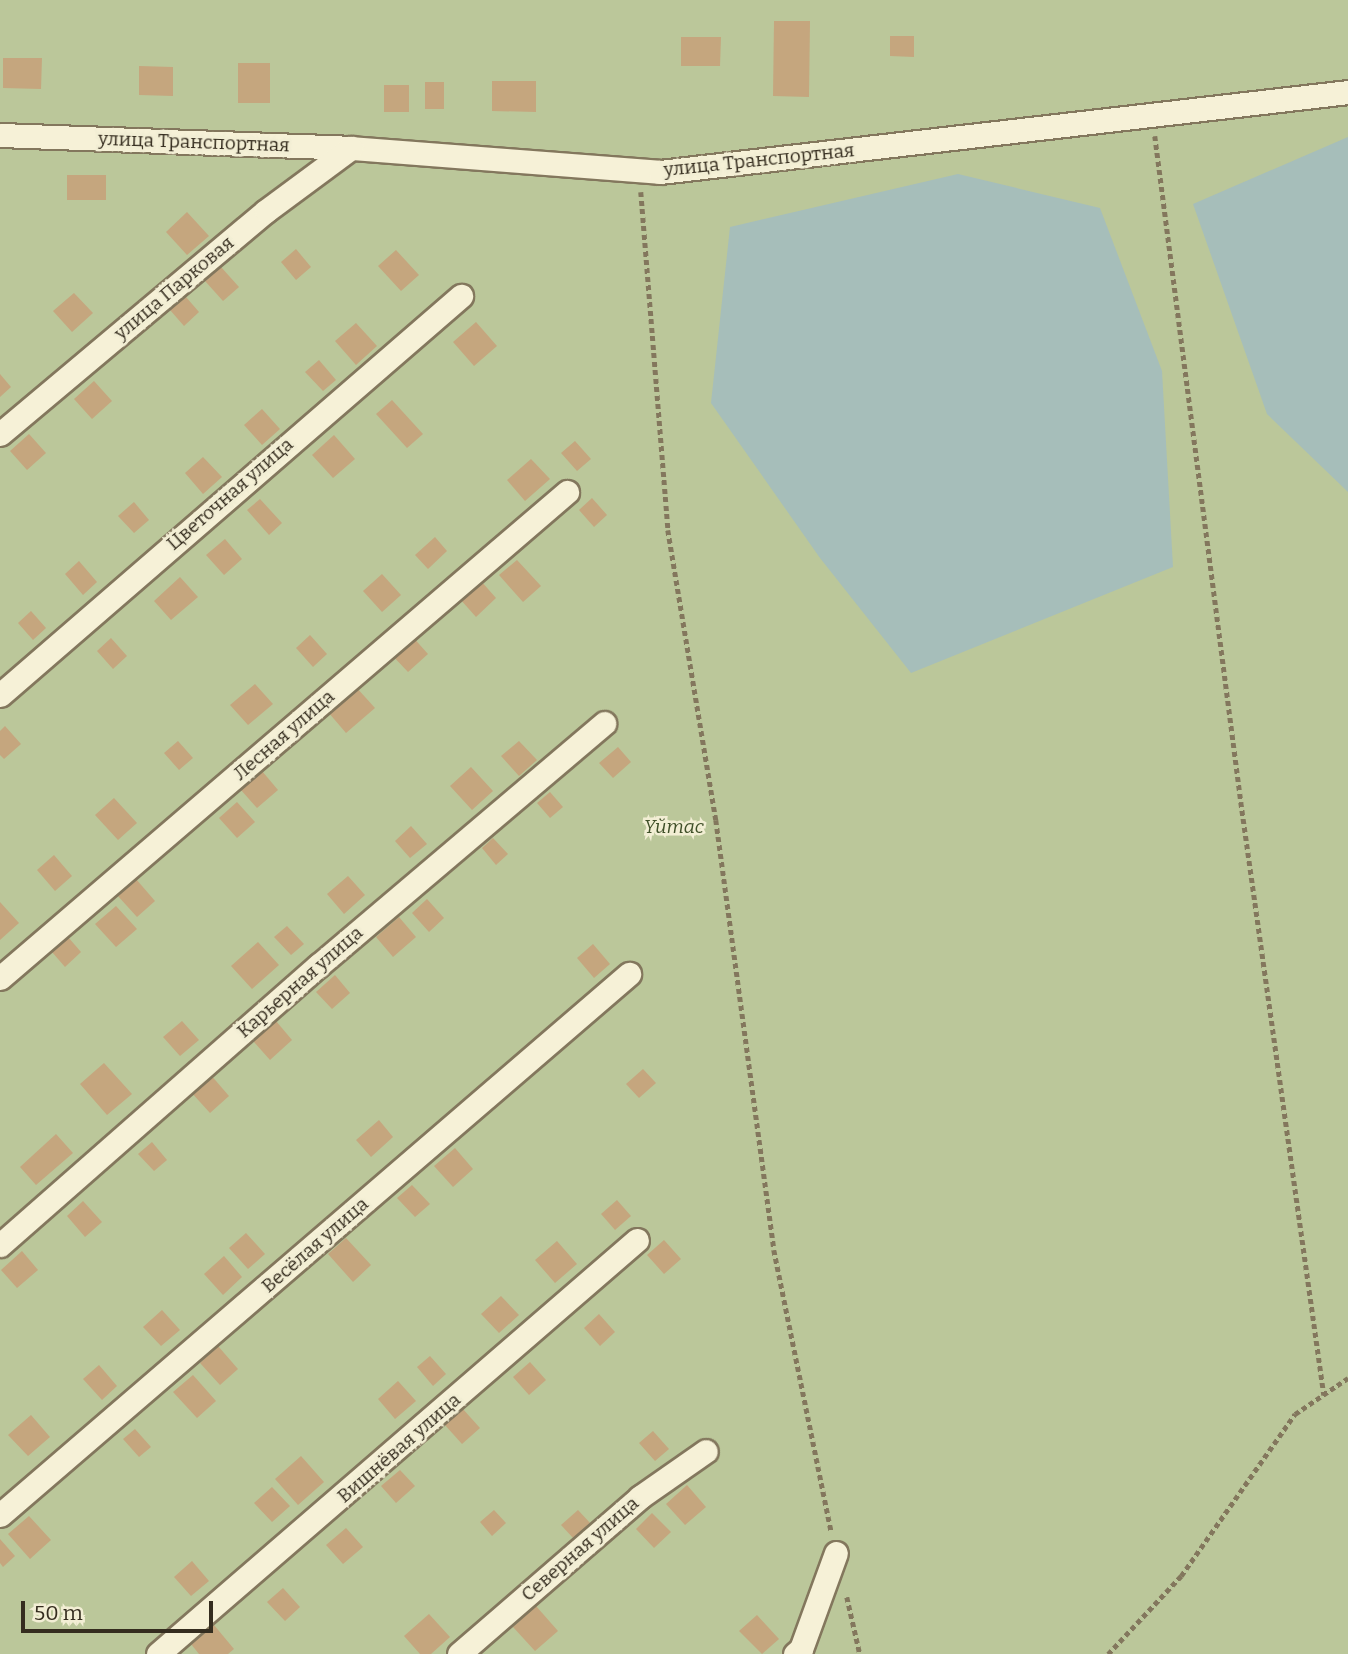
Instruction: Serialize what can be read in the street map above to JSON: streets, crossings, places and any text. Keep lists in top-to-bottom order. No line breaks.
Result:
{"streets":{"street":["улица Транспортная","улица Парковая","Цветочная улица","Лесная улица","Карьерная улица","Весёлая улица","Вишнёвая улица","Северная улица"]},"crossings":[["улица Транспортная","улица Парковая"]],"parks":["Үйтас"],"scale_bar":"50 m"}
